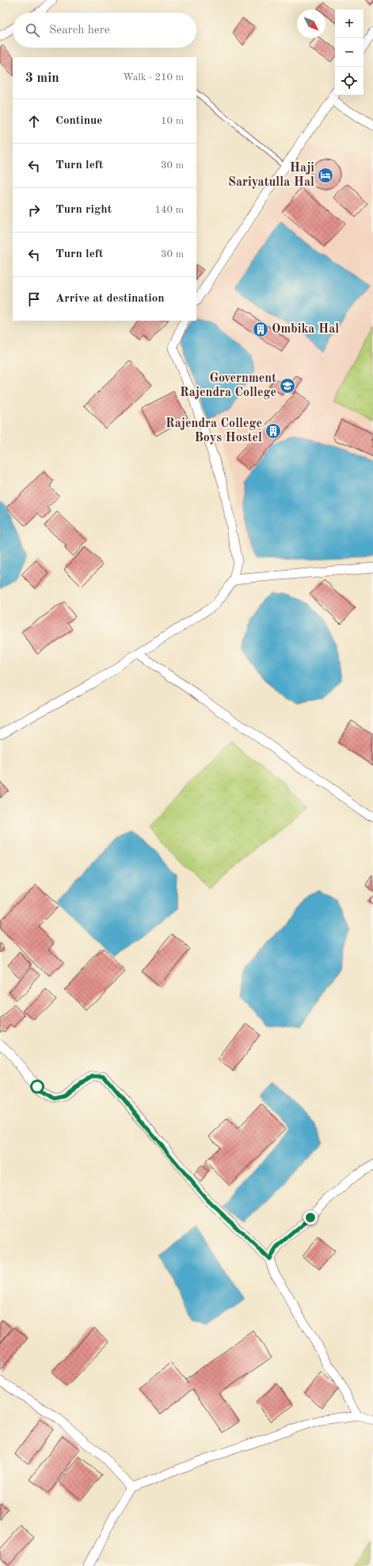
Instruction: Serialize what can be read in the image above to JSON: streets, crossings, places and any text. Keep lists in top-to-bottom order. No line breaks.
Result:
{"places":{"hotel":["Haji Sariyatulla Hal"],"building":["Ombika Hal","Rajendra College Boys Hostel"],"school or university":["Government Rajendra College"]},"north":"bottom right","page":{"map_buttons":["+","−"],"search":"Search here","heading":["3 min","Walk · 210 m"],"list":[["Continue","10 m"],["Turn left","30 m"],["Turn right","140 m"],["Turn left","30 m"],"Arrive at destination"]}}
